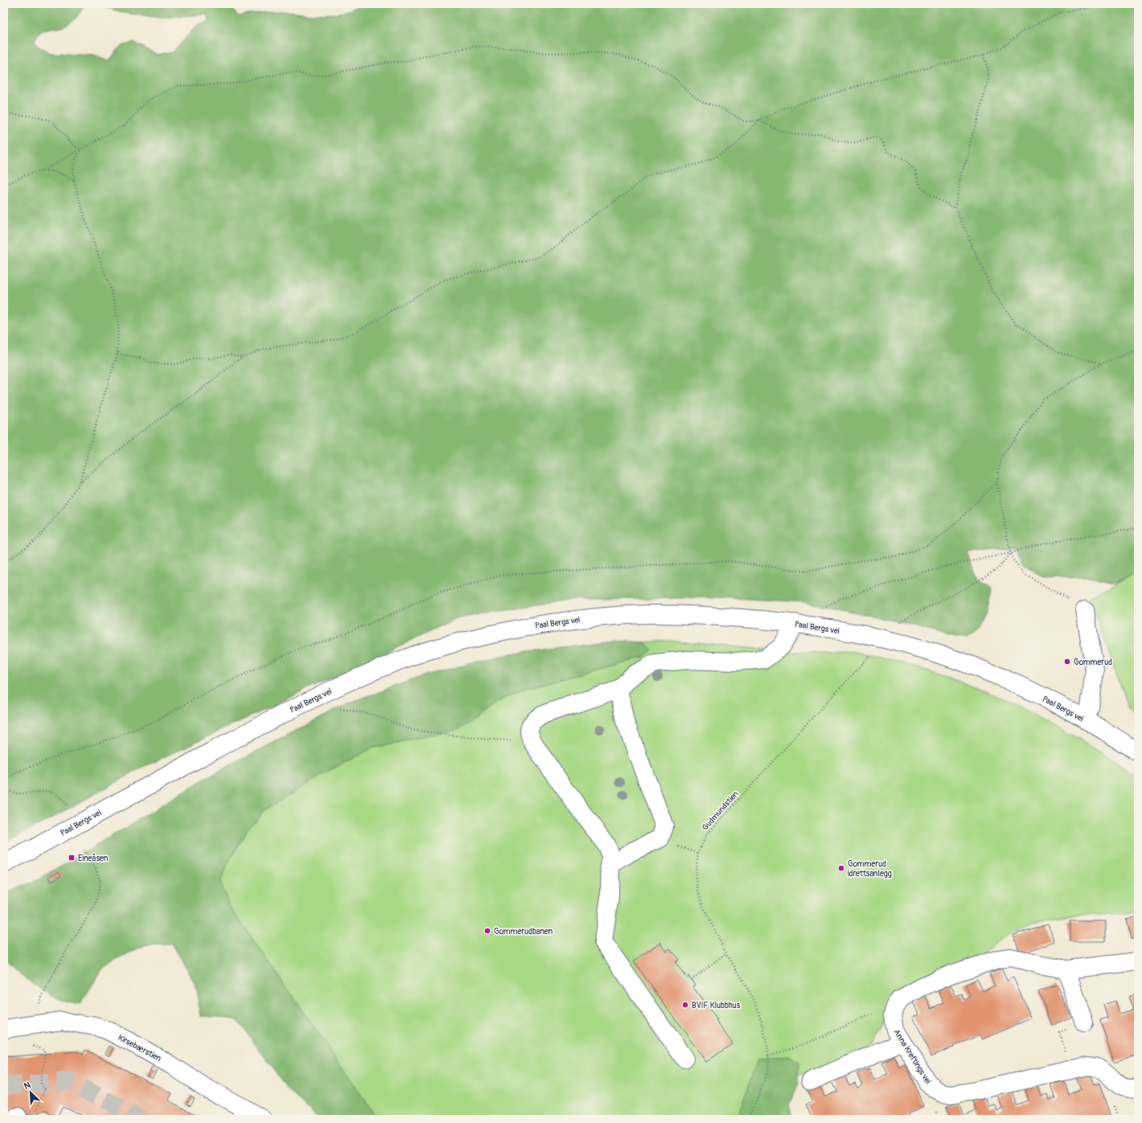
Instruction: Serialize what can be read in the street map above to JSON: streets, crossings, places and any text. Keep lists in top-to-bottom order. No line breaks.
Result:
{"streets":{"street":["Paal Bergs vei","Kirsebærstien","Anna Kreftings vei"],"path":["Gudmundstien"]},"places":{"other":["Gommerud","Gommerud idrettsanlegg","Gommerudbanen","BVIF Klubbhus"],"transit":["Eineåsen"]},"north":"top left"}
